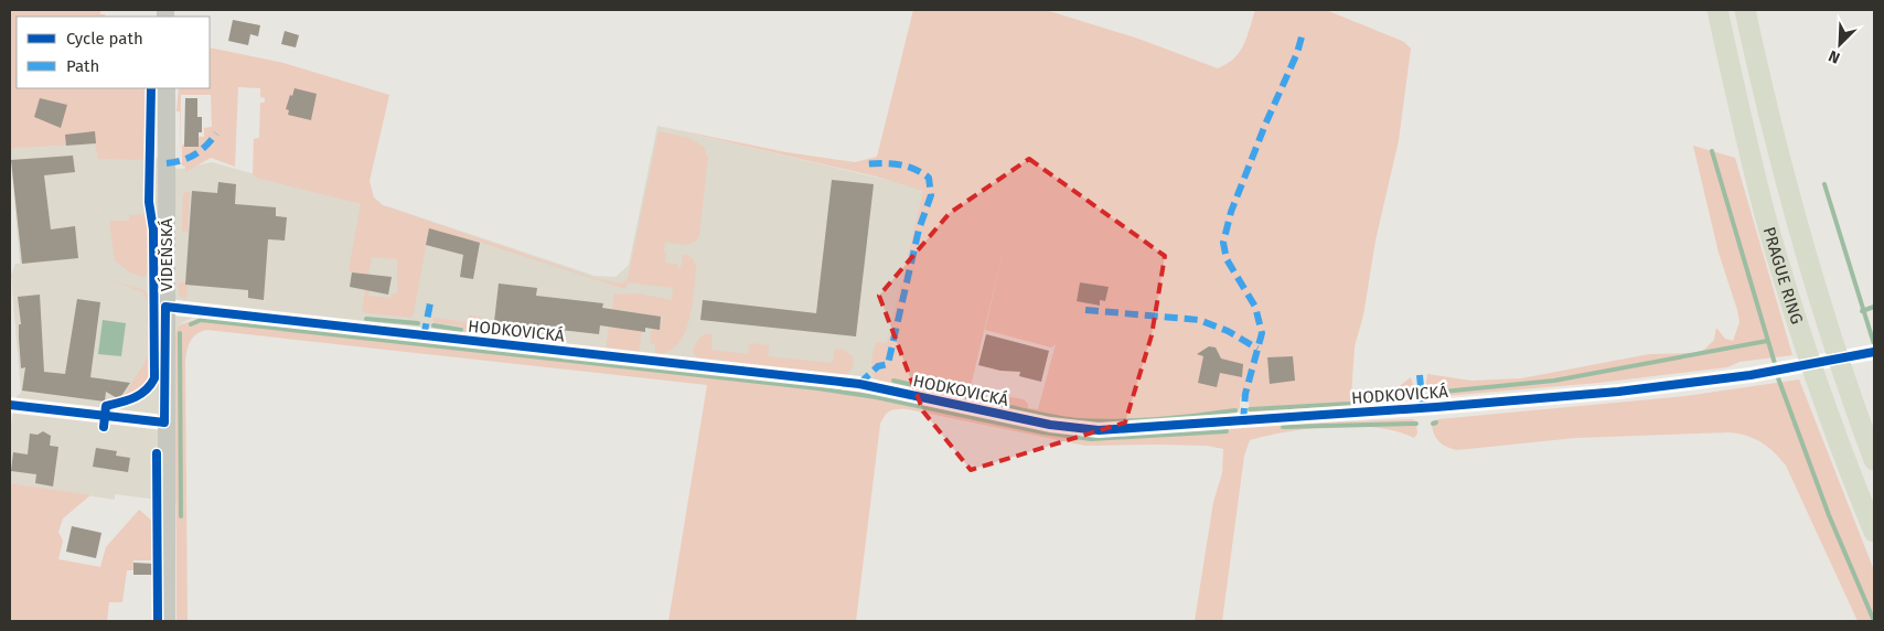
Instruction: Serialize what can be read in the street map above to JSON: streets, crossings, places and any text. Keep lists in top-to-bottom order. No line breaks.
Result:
{"streets":{"highway":["PRAGUE RING"],"main road":["VÍDEŇSKÁ"],"street":["HODKOVICKÁ"]},"crossings":[["VÍDEŇSKÁ","HODKOVICKÁ"]],"legend":["Cycle path","Path"],"north":"bottom left"}
